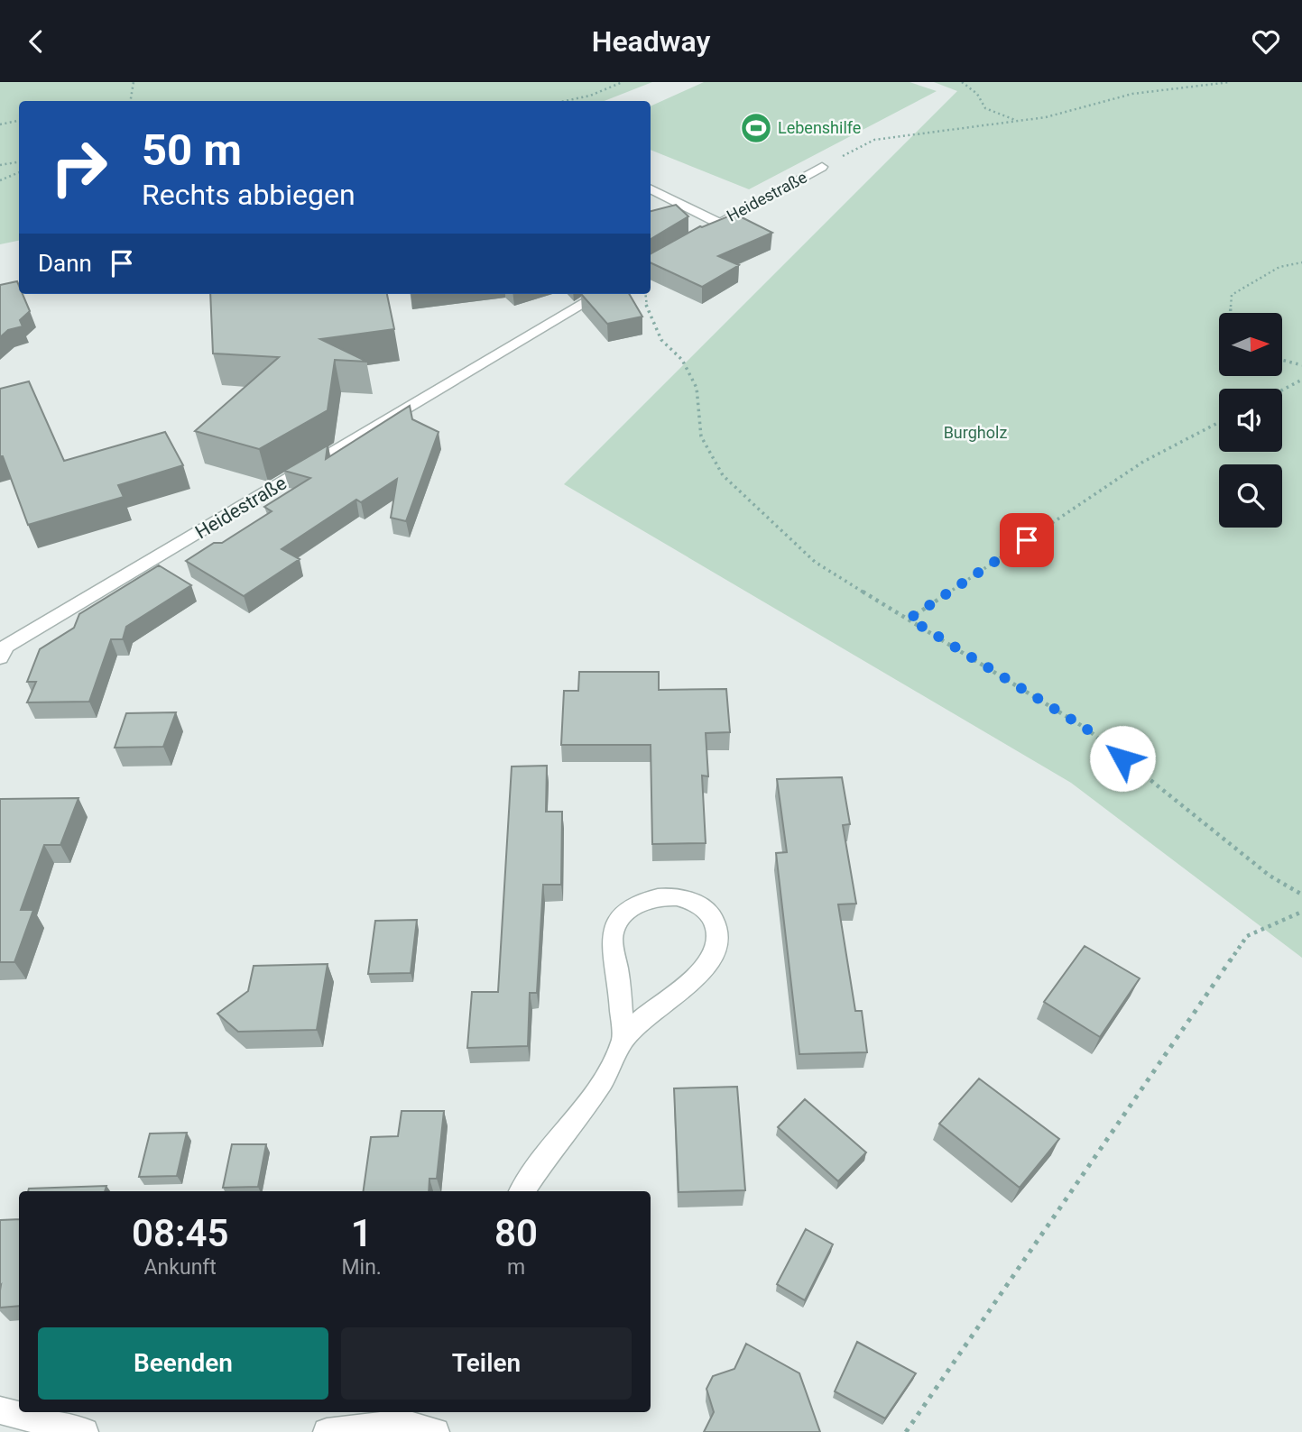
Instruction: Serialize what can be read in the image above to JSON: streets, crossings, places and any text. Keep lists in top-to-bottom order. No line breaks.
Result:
{"streets":{"street":["Heidestraße"]},"parks":["Burgholz"],"places":{"sports":["Lebenshilfe"]},"north":"right","page":{"header":"Headway","turn":["50 m","Rechts abbiegen"],"then":"Dann","eta":["08:45","Ankunft","1","Min.","80","m"],"buttons":["Beenden","Teilen"]}}
